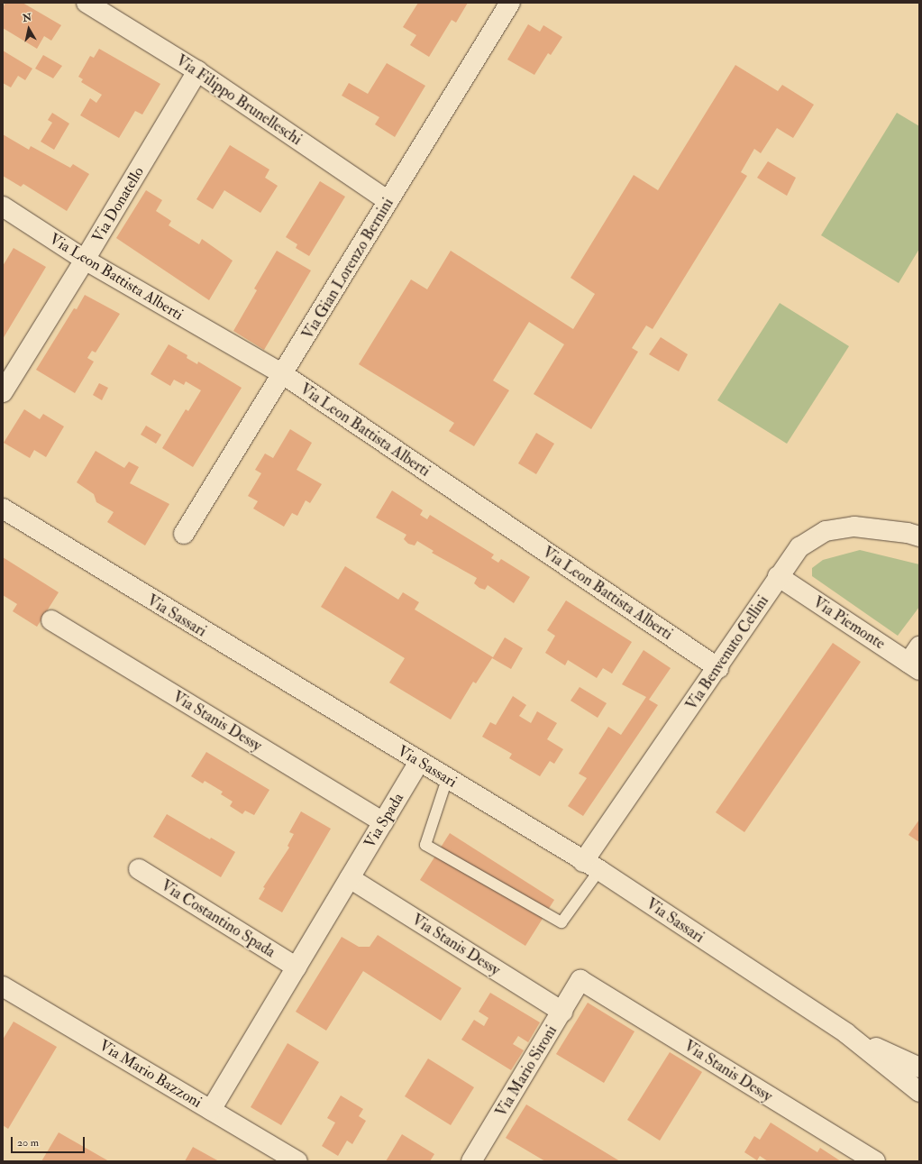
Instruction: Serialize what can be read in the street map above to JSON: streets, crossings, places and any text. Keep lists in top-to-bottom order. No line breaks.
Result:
{"streets":{"street":["Via Filippo Brunelleschi","Via Donatello","Via Gian Lorenzo Bernini","Via Leon Battista Alberti","Via Sassari","Via Piemonte","Via Benvenuto Cellini","Via Stanis Dessy","Via Spada","Via Costantino Spada","Via Mario Sironi","Via Mario Bazzoni"]},"crossings":[["Via Filippo Brunelleschi","Via Donatello"],["Via Filippo Brunelleschi","Via Gian Lorenzo Bernini"],["Via Donatello","Via Leon Battista Alberti"],["Via Gian Lorenzo Bernini","Via Leon Battista Alberti"],["Via Leon Battista Alberti","Via Benvenuto Cellini"],["Via Sassari","Via Benvenuto Cellini"],["Via Sassari","Via Spada"],["Via Piemonte","Via Benvenuto Cellini"],["Via Stanis Dessy","Via Spada"],["Via Stanis Dessy","Via Mario Sironi"]],"scale_bar":"20 m","north":"top"}
